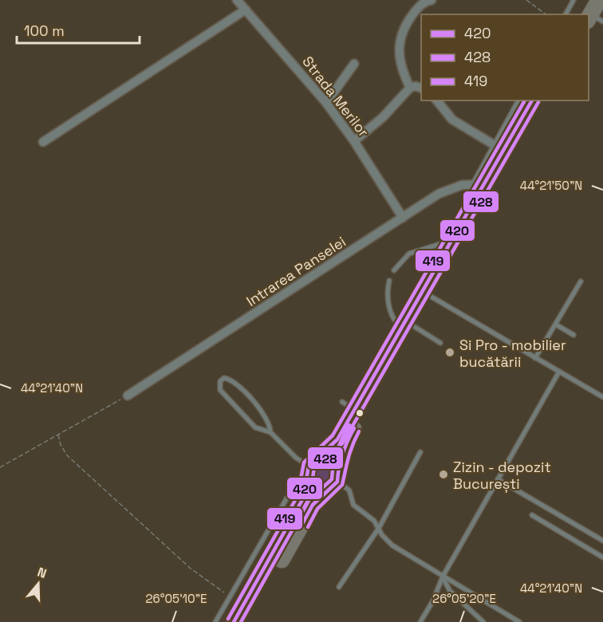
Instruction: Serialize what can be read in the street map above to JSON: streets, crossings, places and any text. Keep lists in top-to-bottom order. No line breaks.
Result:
{"streets":{"street":["Strada Merilor","Intrarea Panselei"]},"crossings":[["Strada Merilor","Intrarea Panselei"]],"places":["Si Pro - mobilier bucătării","Zizin - depozit București"],"lines":["transit line 420","transit line 419","transit line 428"],"legend":["420","428","419"],"scale_bar":"100 m","north":"top","coordinates":["44°21'50\"N","44°21'40\"N","26°05'10\"E","26°05'20\"E"]}
